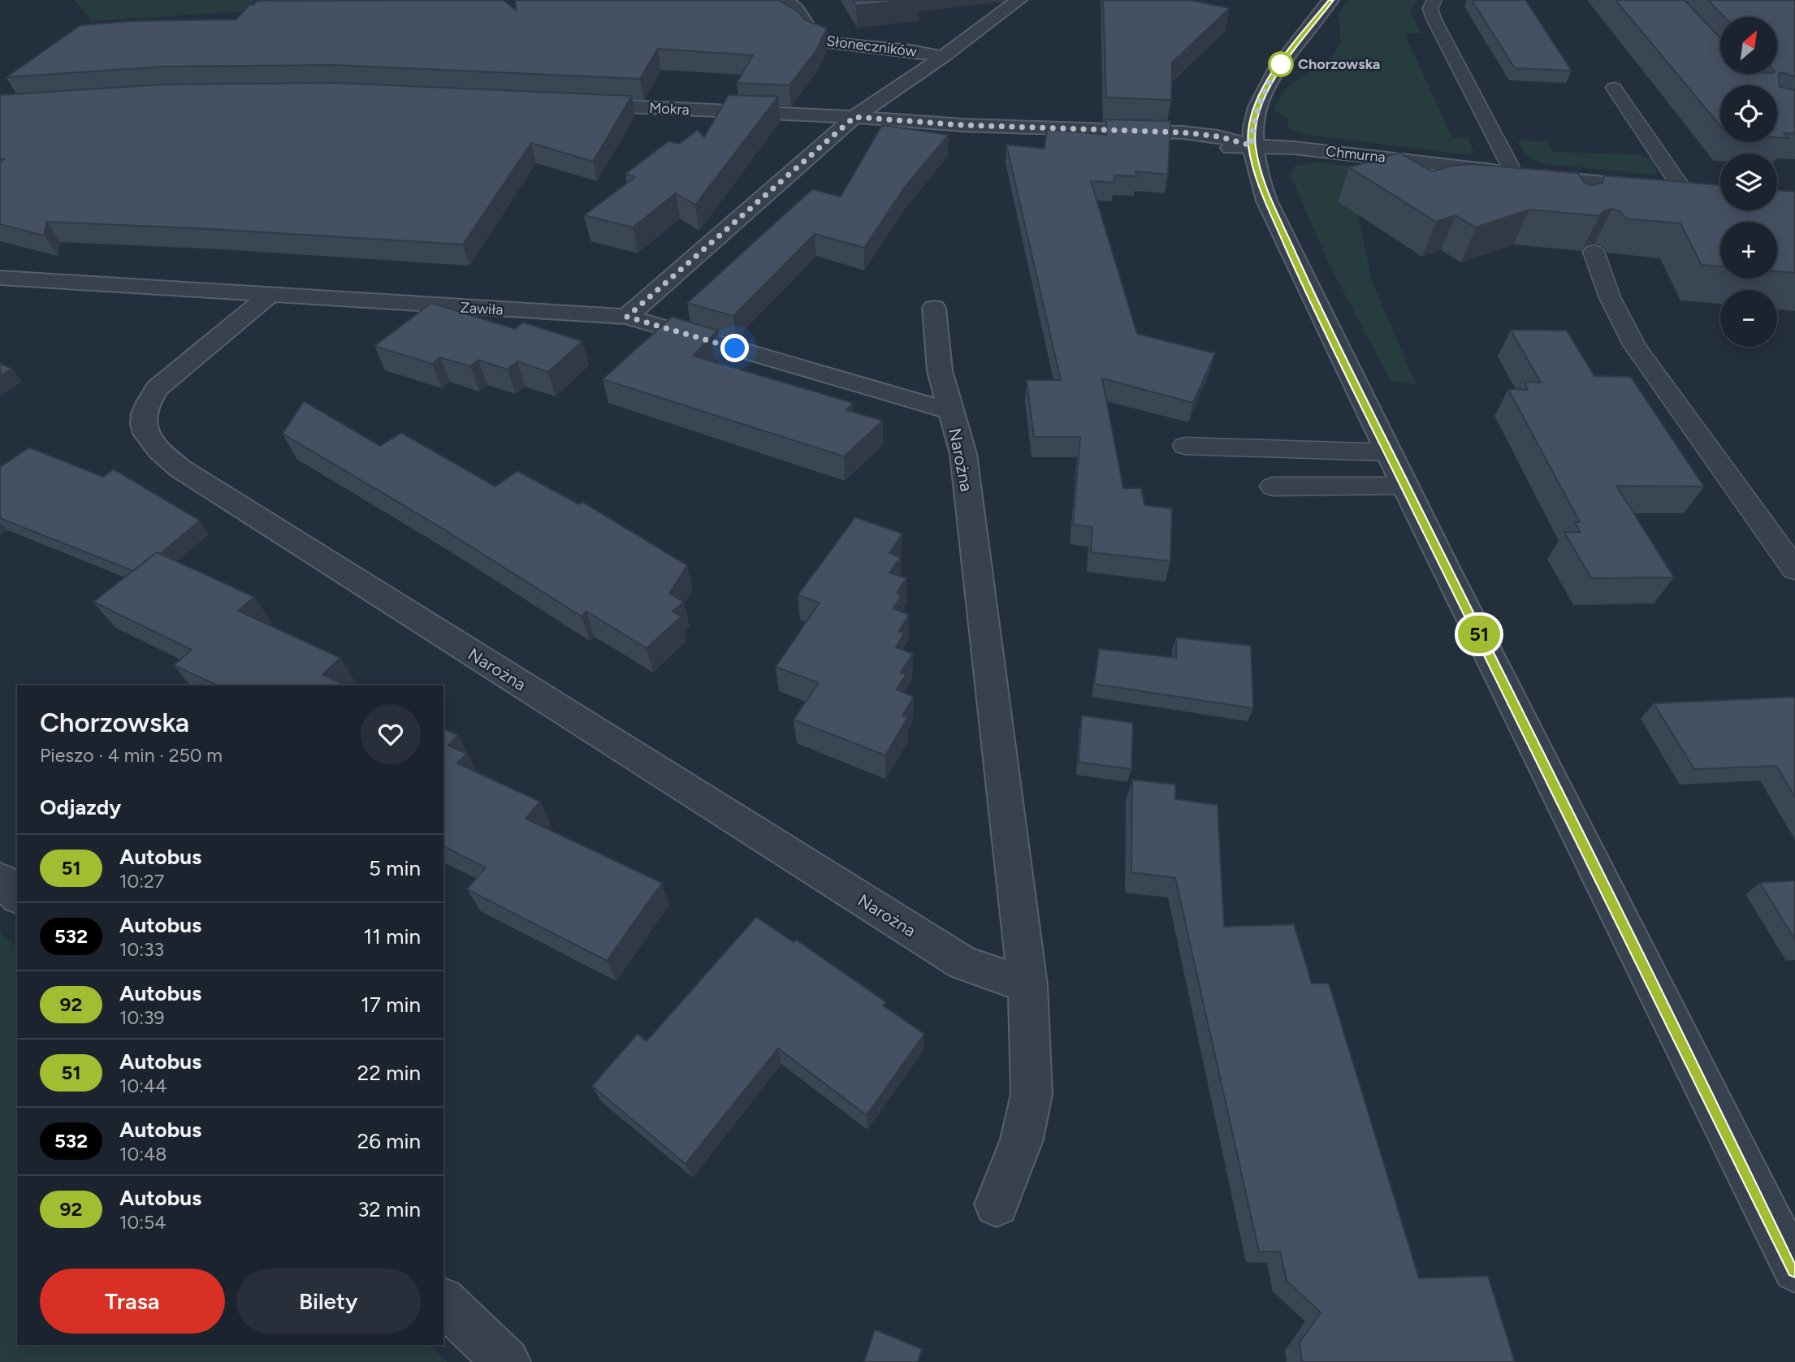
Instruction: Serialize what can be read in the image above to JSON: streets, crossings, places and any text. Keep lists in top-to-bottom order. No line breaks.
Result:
{"streets":{"street":["Słoneczników","Mokra","Chmurna","Zawiła","Narożna"]},"crossings":[["Mokra","Chmurna"],["Zawiła","Narożna"]],"places":["Chorzowska"],"lines":["bus line 51"],"north":"top right","page":{"on_map":"51","map_buttons":["+","−"],"heading":[["Chorzowska","Pieszo · 4 min · 250 m"],"Odjazdy"],"list":[{"mark":"51","name":"Autobus","note":"10:27","value":"5 min"},{"mark":"532","name":"Autobus","note":"10:33","value":"11 min"},{"mark":"92","name":"Autobus","note":"10:39","value":"17 min"},{"mark":"51","name":"Autobus","note":"10:44","value":"22 min"},{"mark":"532","name":"Autobus","note":"10:48","value":"26 min"},{"mark":"92","name":"Autobus","note":"10:54","value":"32 min"}],"buttons":["Trasa","Bilety"]}}
